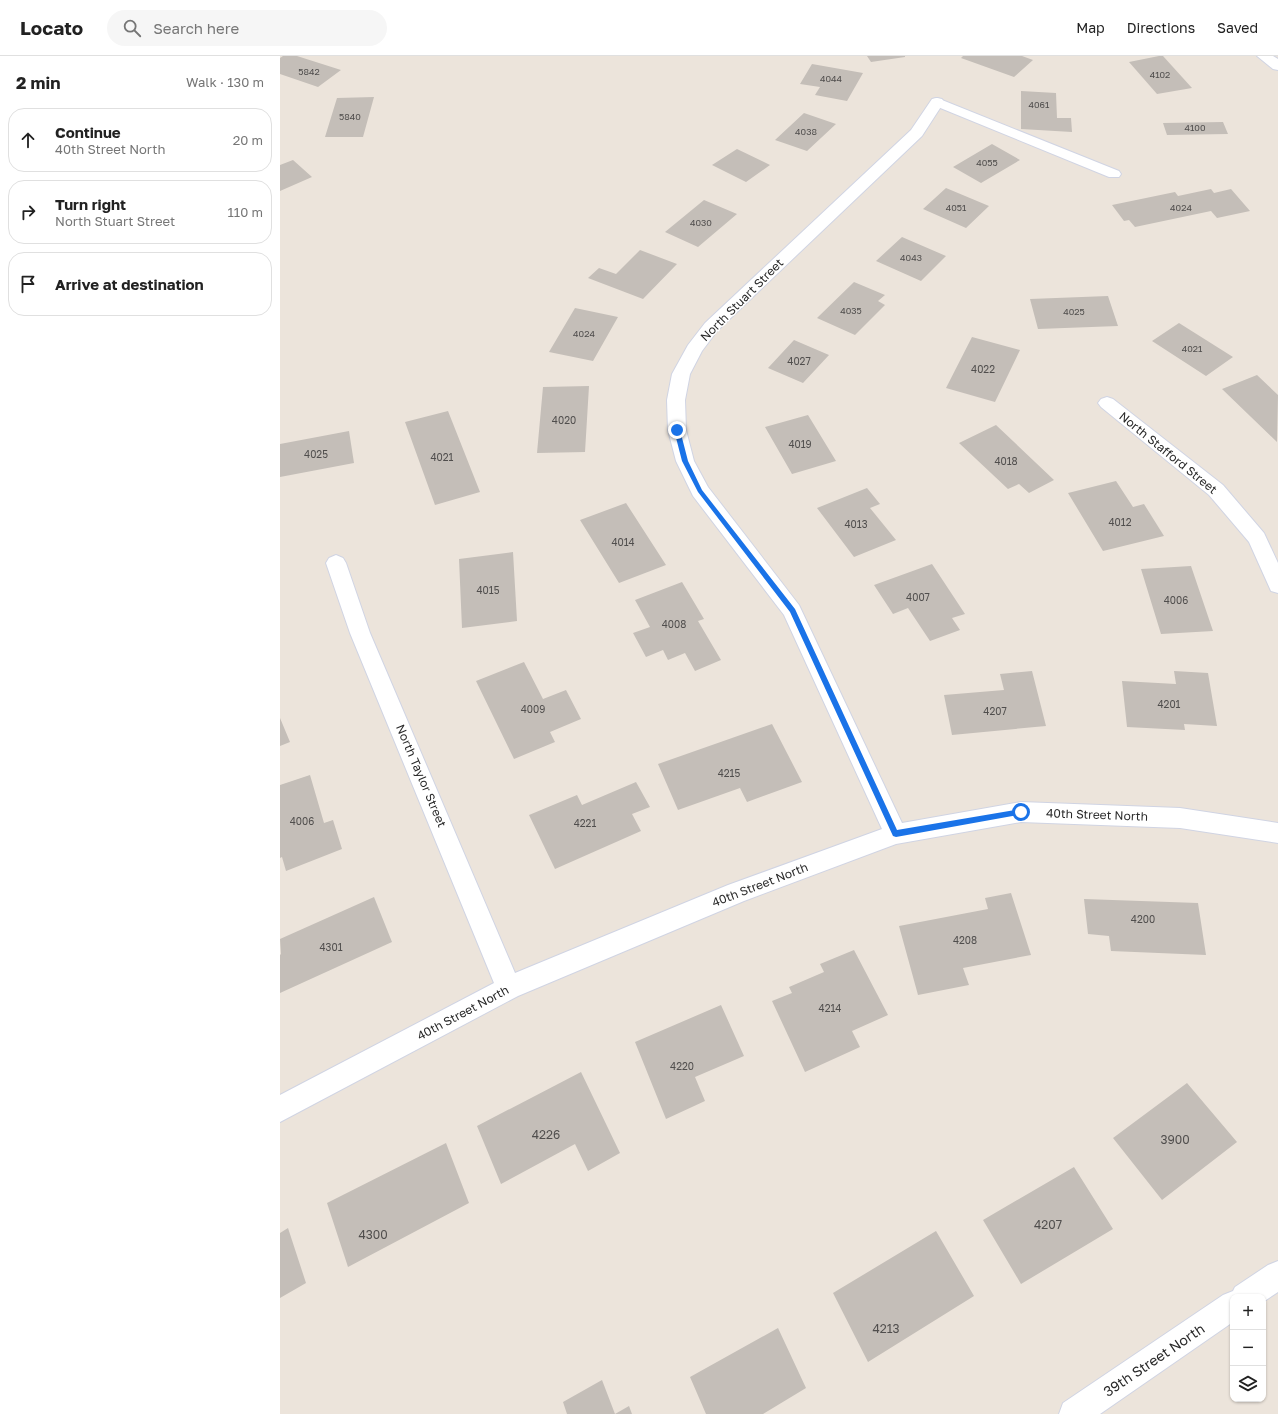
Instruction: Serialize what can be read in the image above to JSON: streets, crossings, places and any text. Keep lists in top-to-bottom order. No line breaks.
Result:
{"streets":{"street":["North Stuart Street","North Stafford Street","North Taylor Street","40th Street North","39th Street North"]},"crossings":[["North Stuart Street","40th Street North"],["North Taylor Street","40th Street North"]],"house_numbers":["5842","4102","4044","4061","5840","4100","4038","4055","4051","4024","4030","4043","4035","4025","4024","4021","4027","4022","4020","4019","4025","4021","4018","4012","4013","4014","4015","4007","4006","4008","4201","4009","4207","4215","4006","4221","4200","4208","4301","4214","4220","4226","3900","4207","4300","4213"],"page":{"header":"Locato","search":"Search here","nav":["Map","Directions","Saved"],"heading":["2 min","Walk · 130 m"],"list":[["Continue","40th Street North","20 m"],["Turn right","North Stuart Street","110 m"],"Arrive at destination"],"map_buttons":["+","−"]}}
